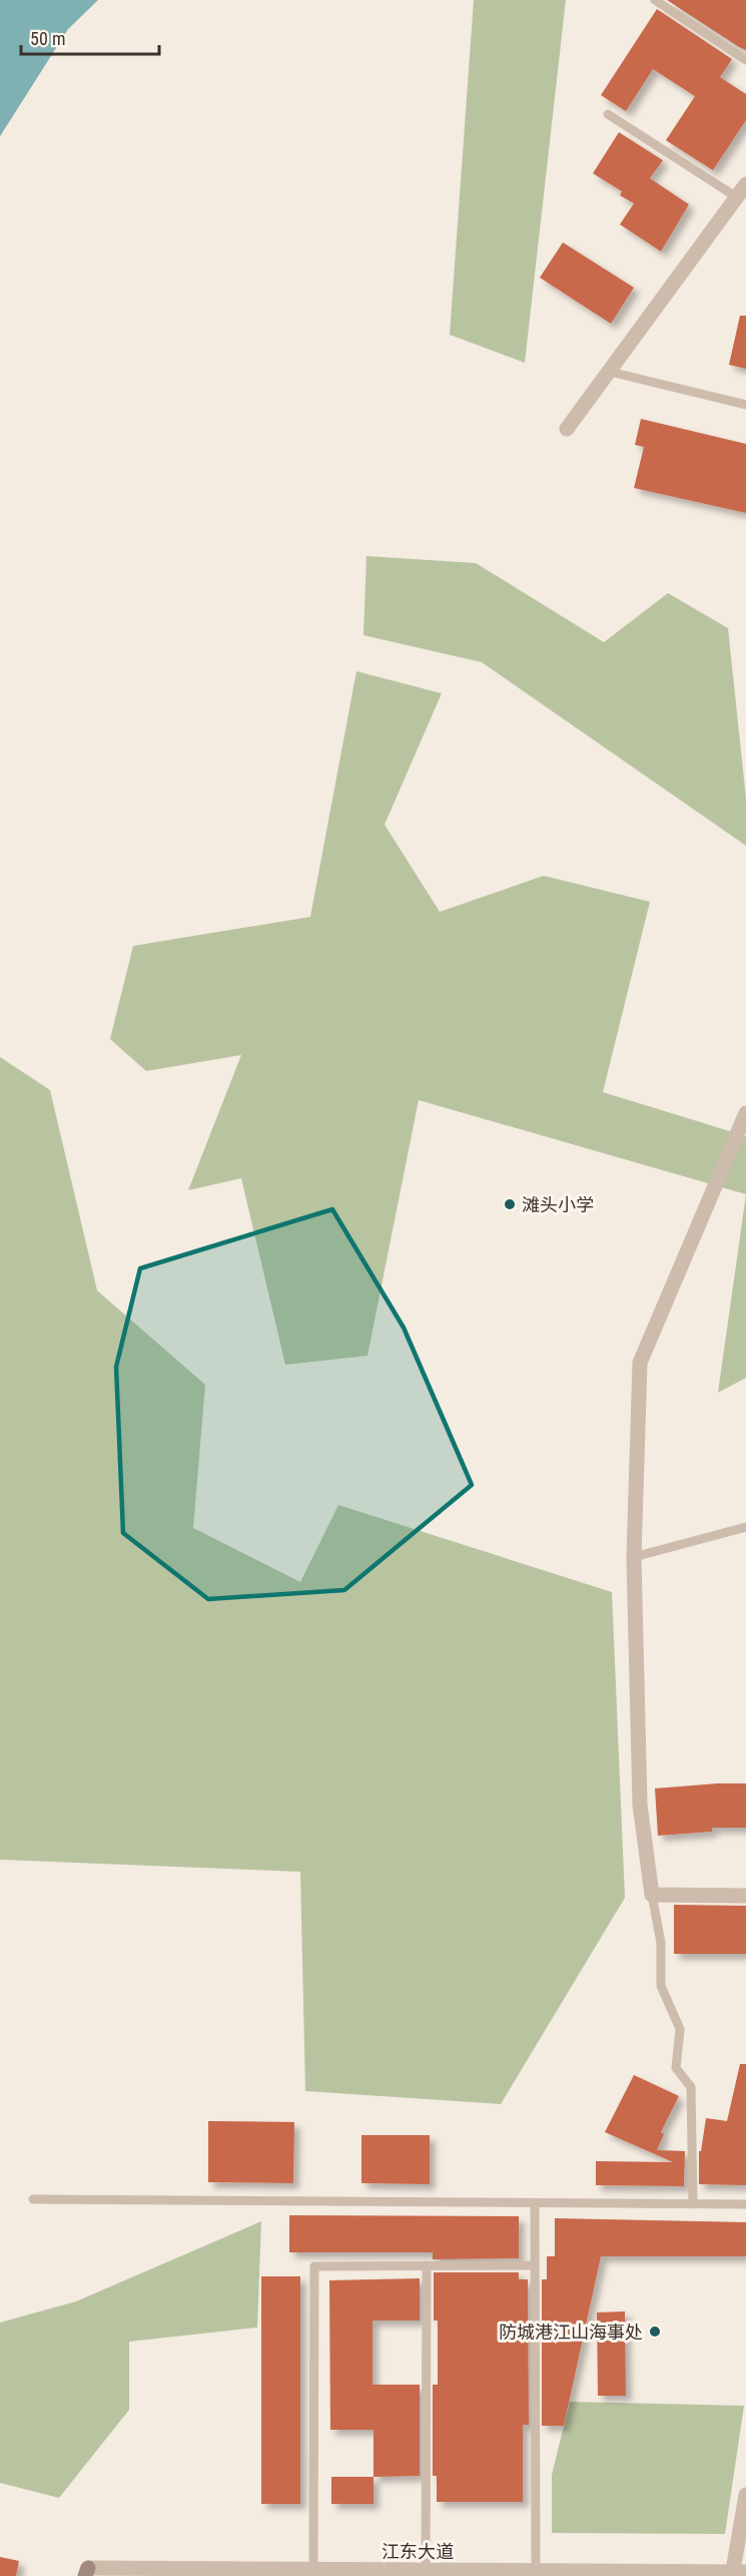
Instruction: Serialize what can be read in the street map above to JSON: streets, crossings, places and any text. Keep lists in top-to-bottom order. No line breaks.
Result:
{"streets":{"street":["江东大道"]},"places":["滩头小学","防城港江山海事处"],"scale_bar":"50 m"}
